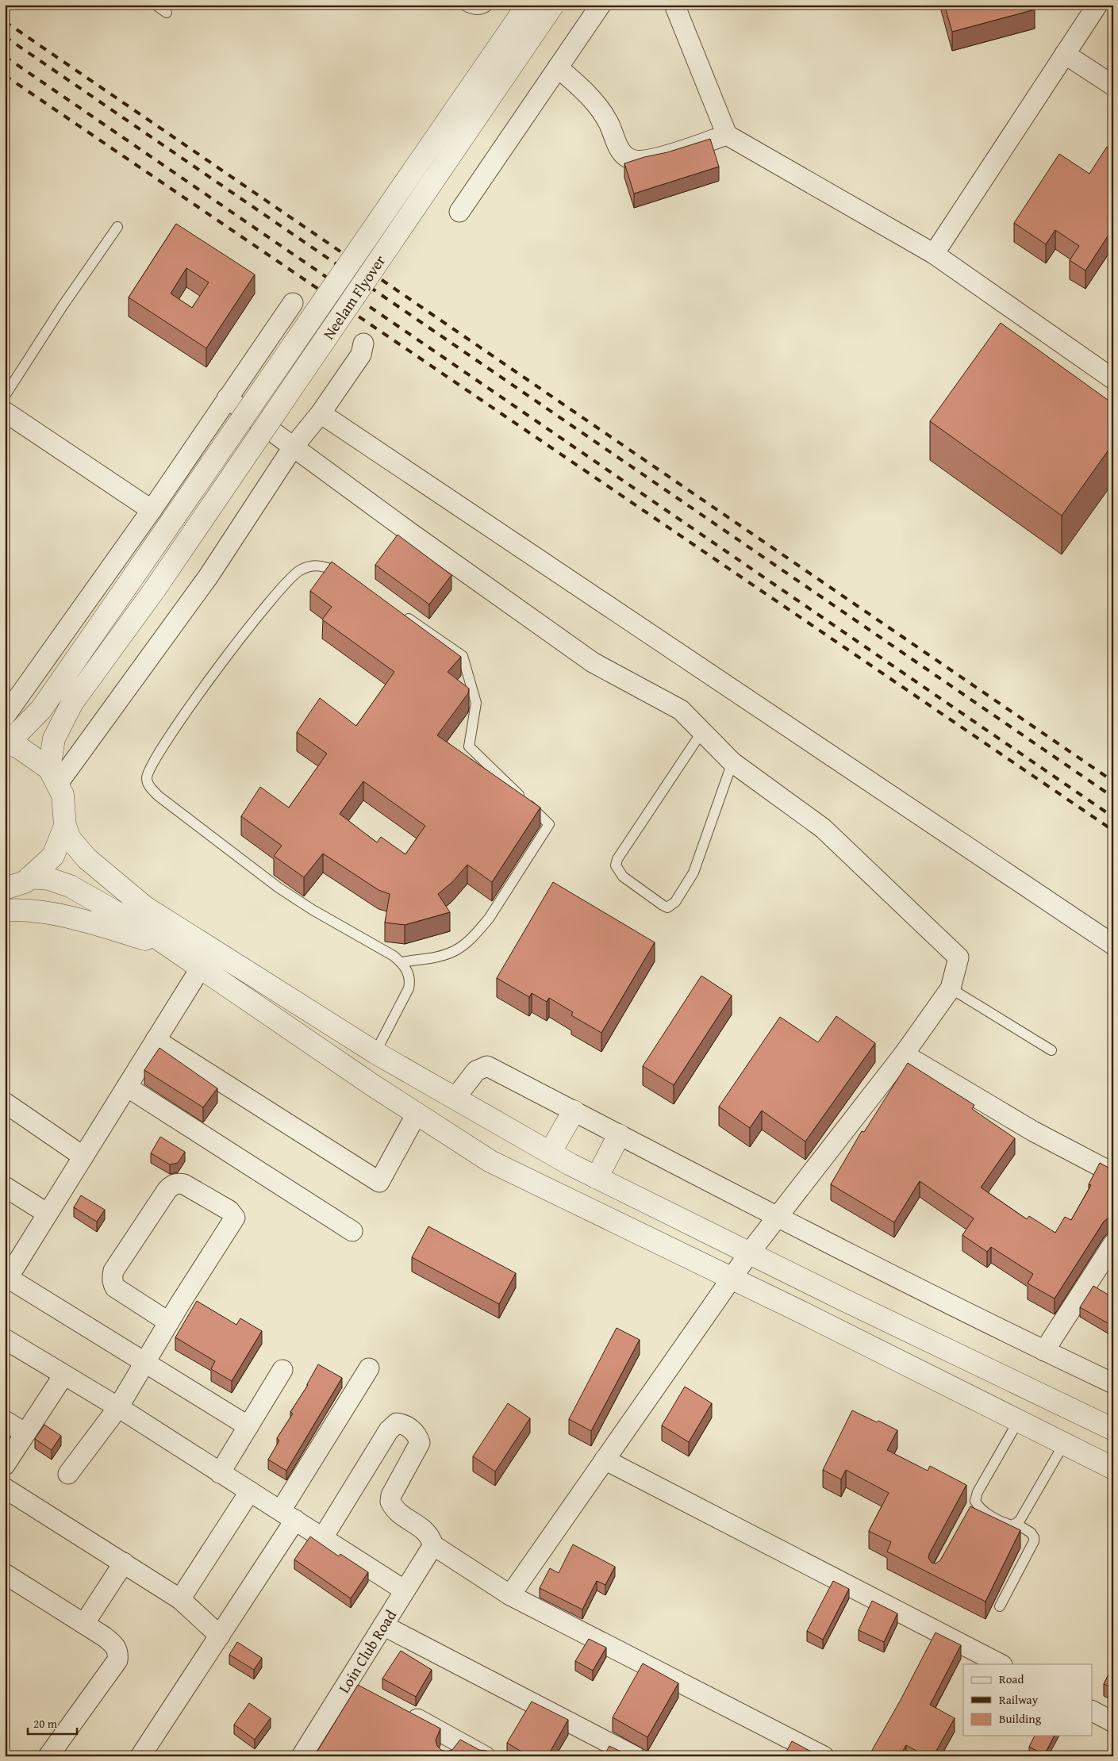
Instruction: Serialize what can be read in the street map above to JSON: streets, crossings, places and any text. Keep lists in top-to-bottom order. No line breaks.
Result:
{"streets":{"street":["Neelam Flyover","Loin Club Road"]},"legend":["Road","Railway","Building"],"scale_bar":"20 m"}
